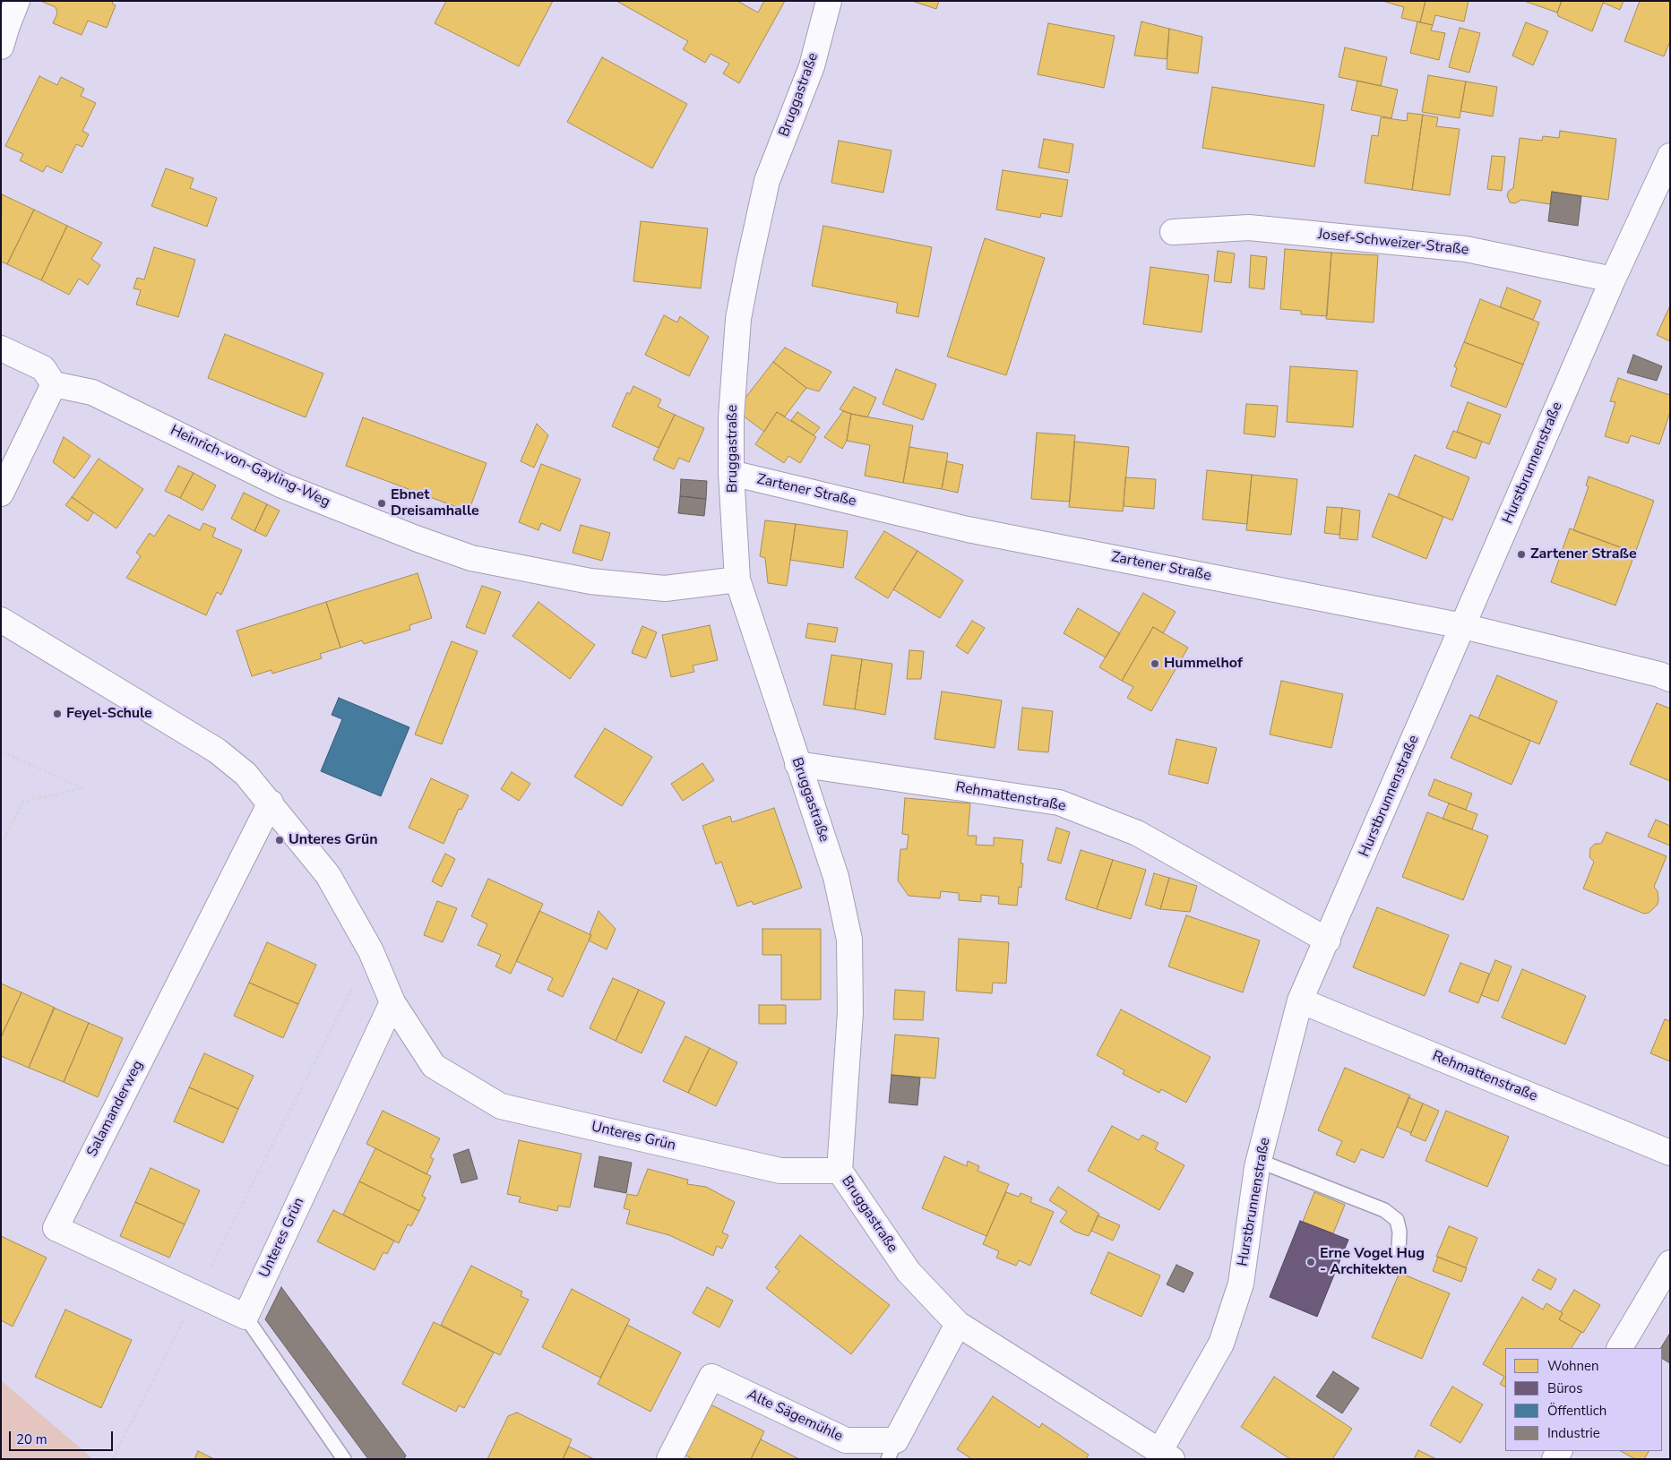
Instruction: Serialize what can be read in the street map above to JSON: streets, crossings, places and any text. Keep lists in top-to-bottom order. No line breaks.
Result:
{"streets":{"street":["Bruggastraße","Josef-Schweizer-Straße","Hurstbrunnenstraße","Heinrich-von-Gayling-Weg","Zartener Straße","Rehmattenstraße","Salamanderweg","Unteres Grün","Alte Sägemühle"]},"crossings":[["Bruggastraße","Hurstbrunnenstraße"],["Bruggastraße","Heinrich-von-Gayling-Weg"],["Bruggastraße","Zartener Straße"],["Bruggastraße","Rehmattenstraße"],["Bruggastraße","Unteres Grün"],["Bruggastraße","Alte Sägemühle"],["Josef-Schweizer-Straße","Hurstbrunnenstraße"],["Hurstbrunnenstraße","Zartener Straße"],["Hurstbrunnenstraße","Rehmattenstraße"],["Salamanderweg","Unteres Grün"]],"places":["Ebnet Dreisamhalle","Zartener Straße","Hummelhof","Feyel-Schule","Unteres Grün","Erne Vogel Hug - Architekten"],"legend":["Wohnen","Büros","Öffentlich","Industrie"],"scale_bar":"20 m"}
